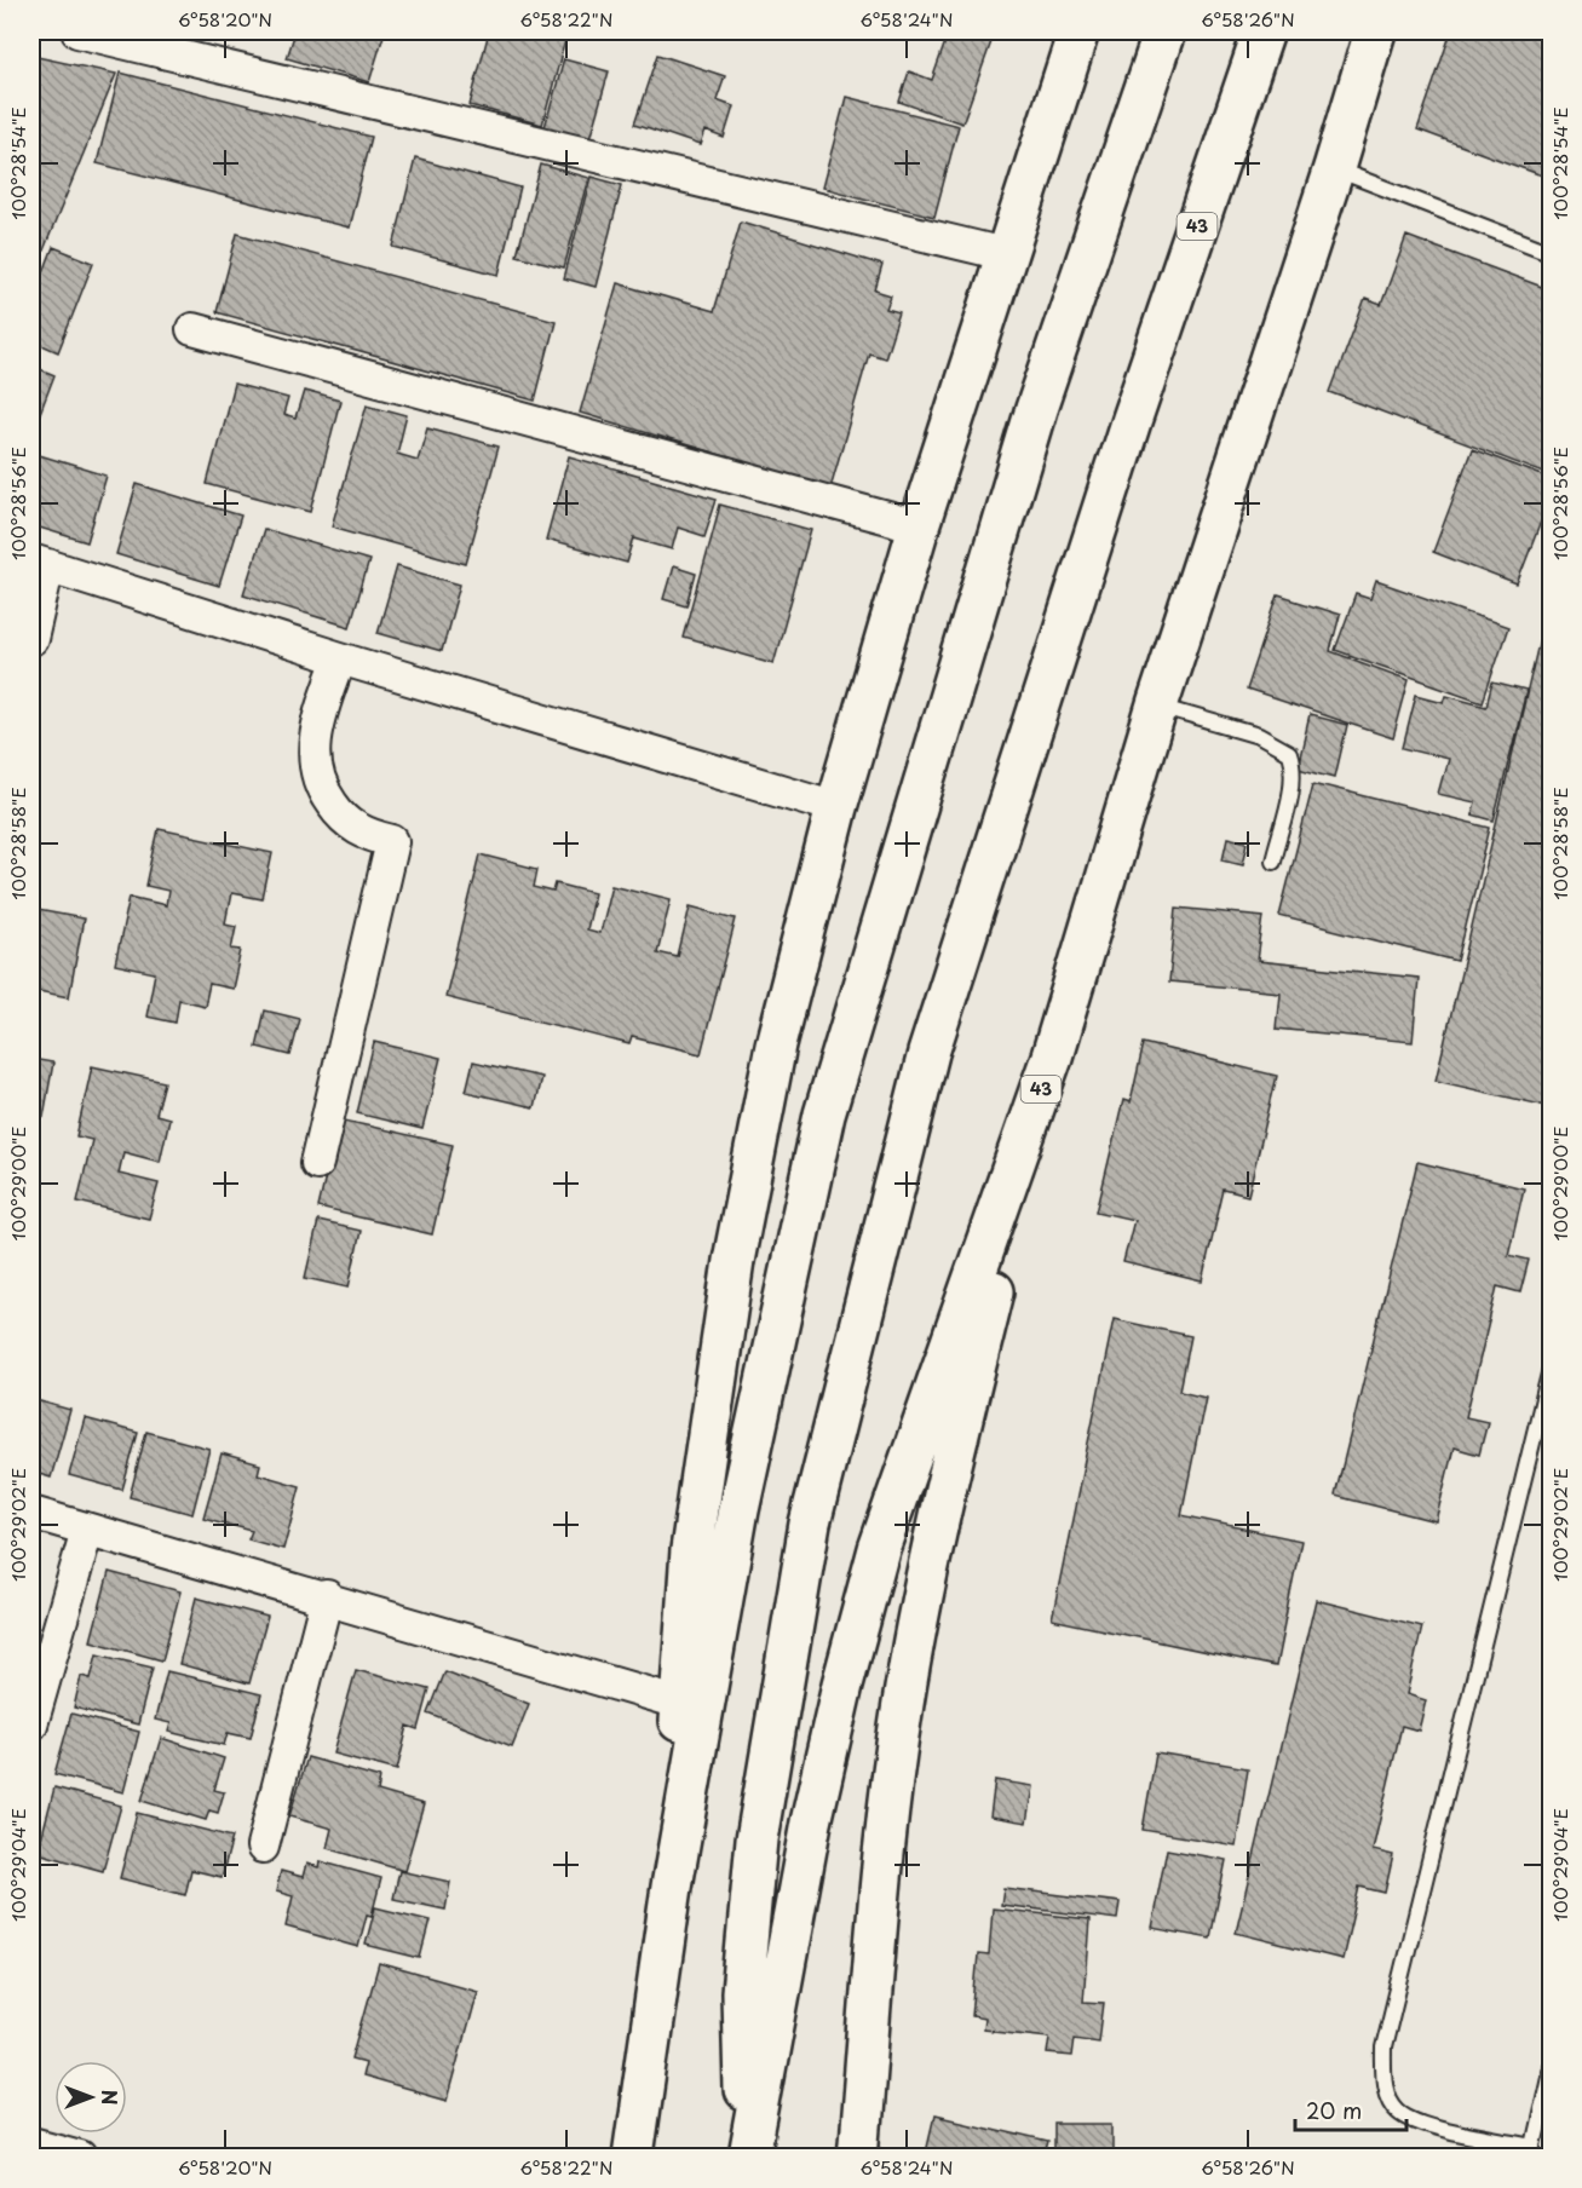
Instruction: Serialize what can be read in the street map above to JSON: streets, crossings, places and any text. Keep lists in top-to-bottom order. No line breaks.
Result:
{"streets":{"highway":["43"]},"scale_bar":"20 m","north":"right","coordinates":["6°58'20\"N","6°58'22\"N","6°58'24\"N","6°58'26\"N","100°28'54\"E","100°28'56\"E","100°28'58\"E","100°29'00\"E","100°29'02\"E","100°29'04\"E"]}
